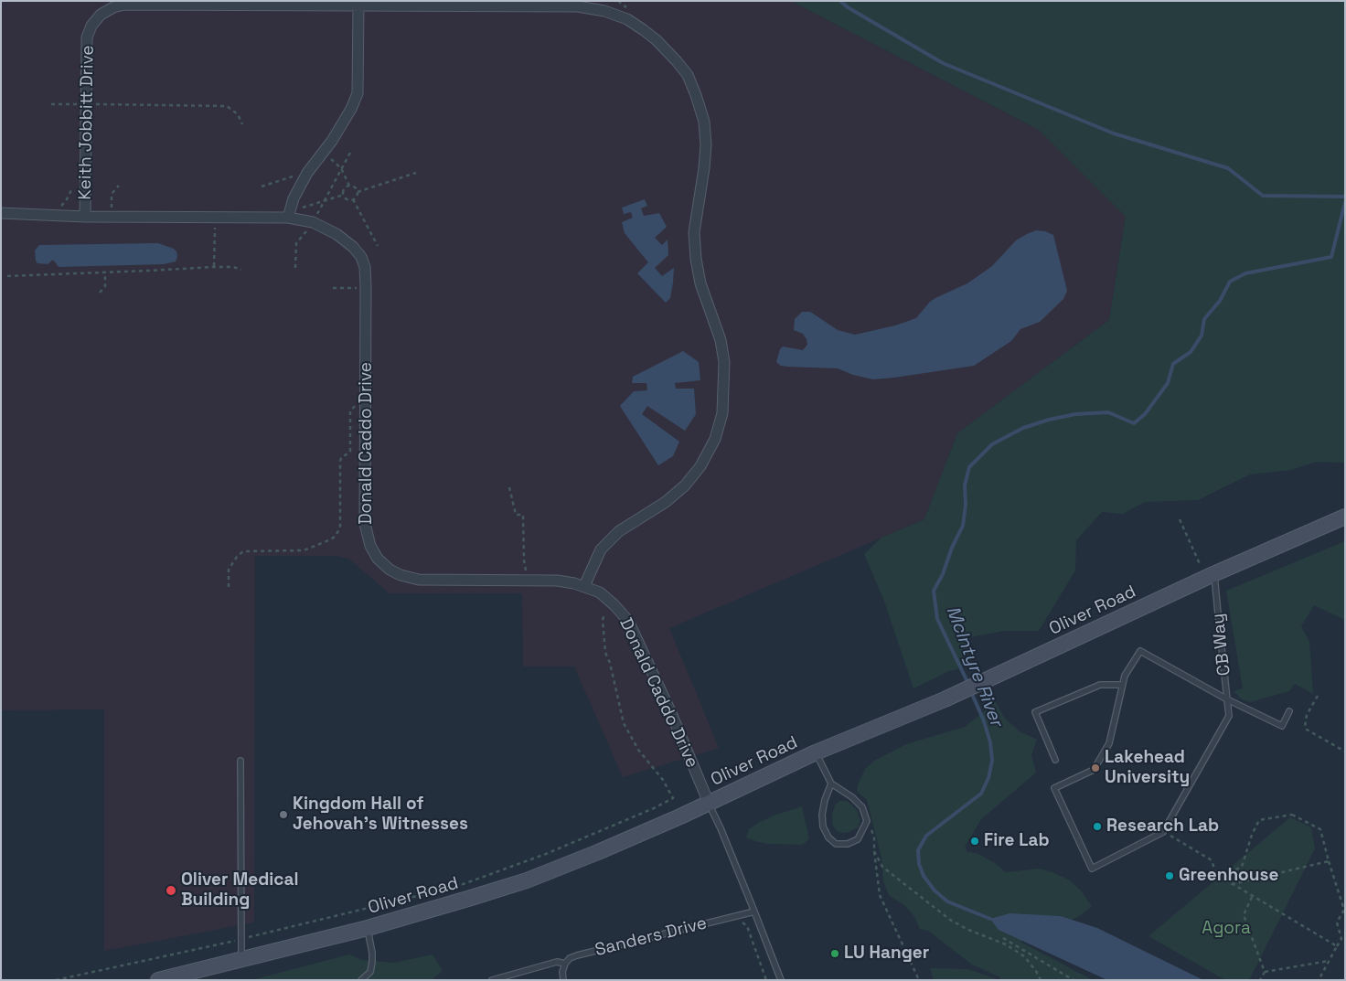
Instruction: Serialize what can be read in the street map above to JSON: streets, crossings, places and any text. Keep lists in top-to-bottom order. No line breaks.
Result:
{"streets":{"main road":["Oliver Road"],"street":["Keith Jobbitt Drive","Donald Caddo Drive"],"lane":["CB Way","Sanders Drive"]},"crossings":[["Keith Jobbitt Drive","Donald Caddo Drive"],["Donald Caddo Drive","Oliver Road"],["Oliver Road","CB Way"]],"water":["McIntyre River"],"parks":["Agora"],"places":["Lakehead University","Kingdom Hall of Jehovah's Witnesses","Research Lab","Fire Lab","Greenhouse","Oliver Medical Building","LU Hanger"]}
